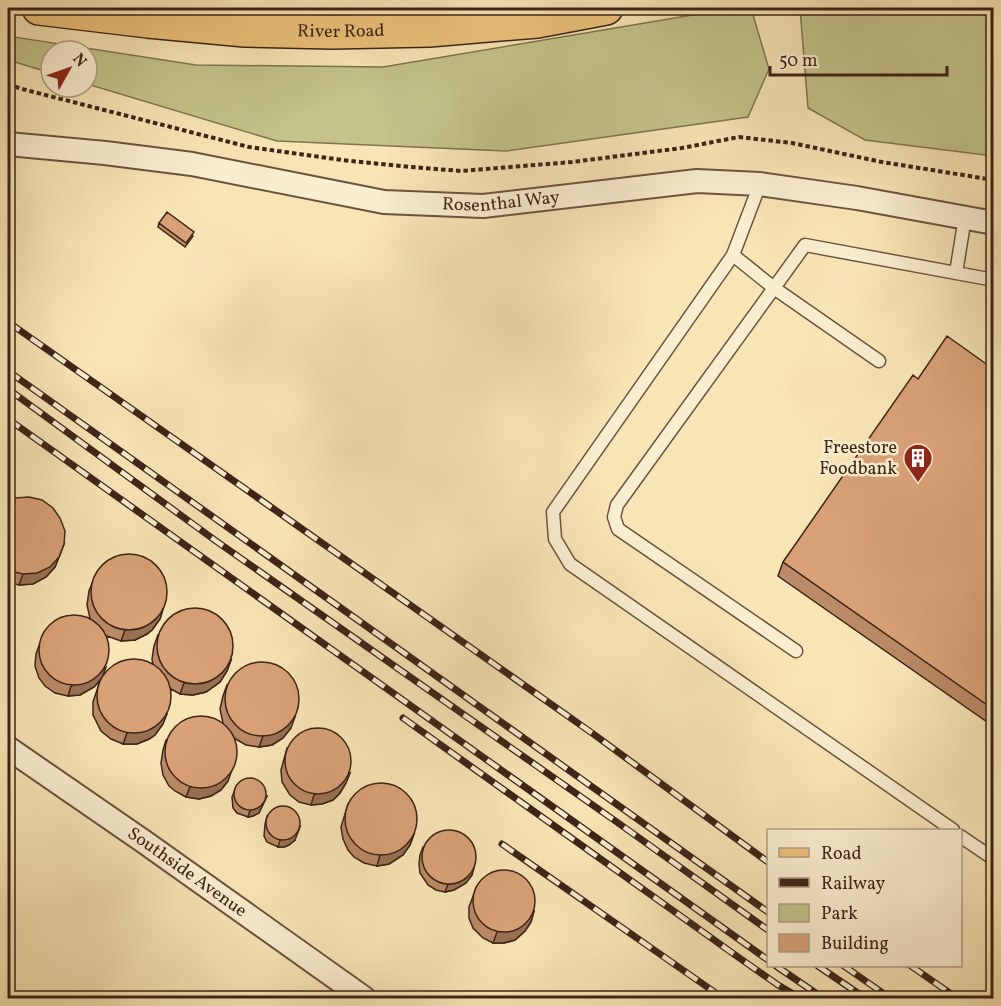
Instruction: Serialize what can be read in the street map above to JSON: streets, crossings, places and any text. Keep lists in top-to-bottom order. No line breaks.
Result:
{"streets":{"main road":["River Road"],"street":["Rosenthal Way","Southside Avenue"]},"places":{"building":["Freestore Foodbank"]},"legend":["Road","Railway","Park","Building"],"scale_bar":"50 m","north":"top right"}
